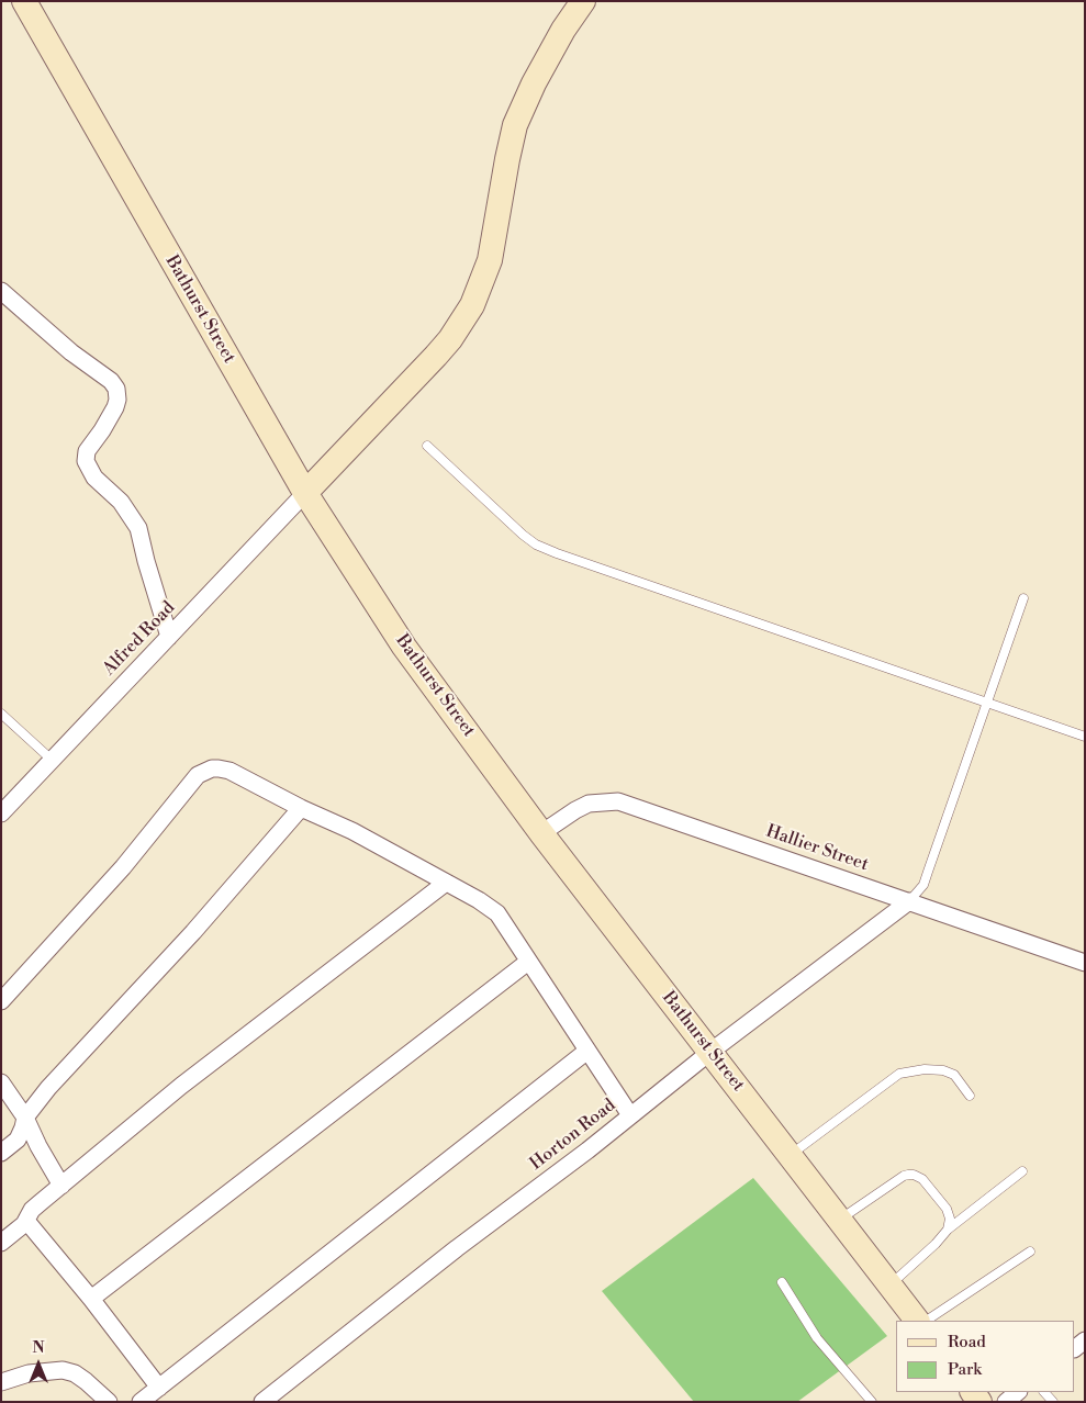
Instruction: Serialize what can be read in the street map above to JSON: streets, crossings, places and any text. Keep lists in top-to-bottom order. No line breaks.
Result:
{"streets":{"main road":["Bathurst Street"],"street":["Alfred Road","Hallier Street","Horton Road"]},"crossings":[["Bathurst Street","Alfred Road"],["Bathurst Street","Hallier Street"],["Bathurst Street","Horton Road"],["Hallier Street","Horton Road"]],"legend":["Road","Park"],"north":"top"}
